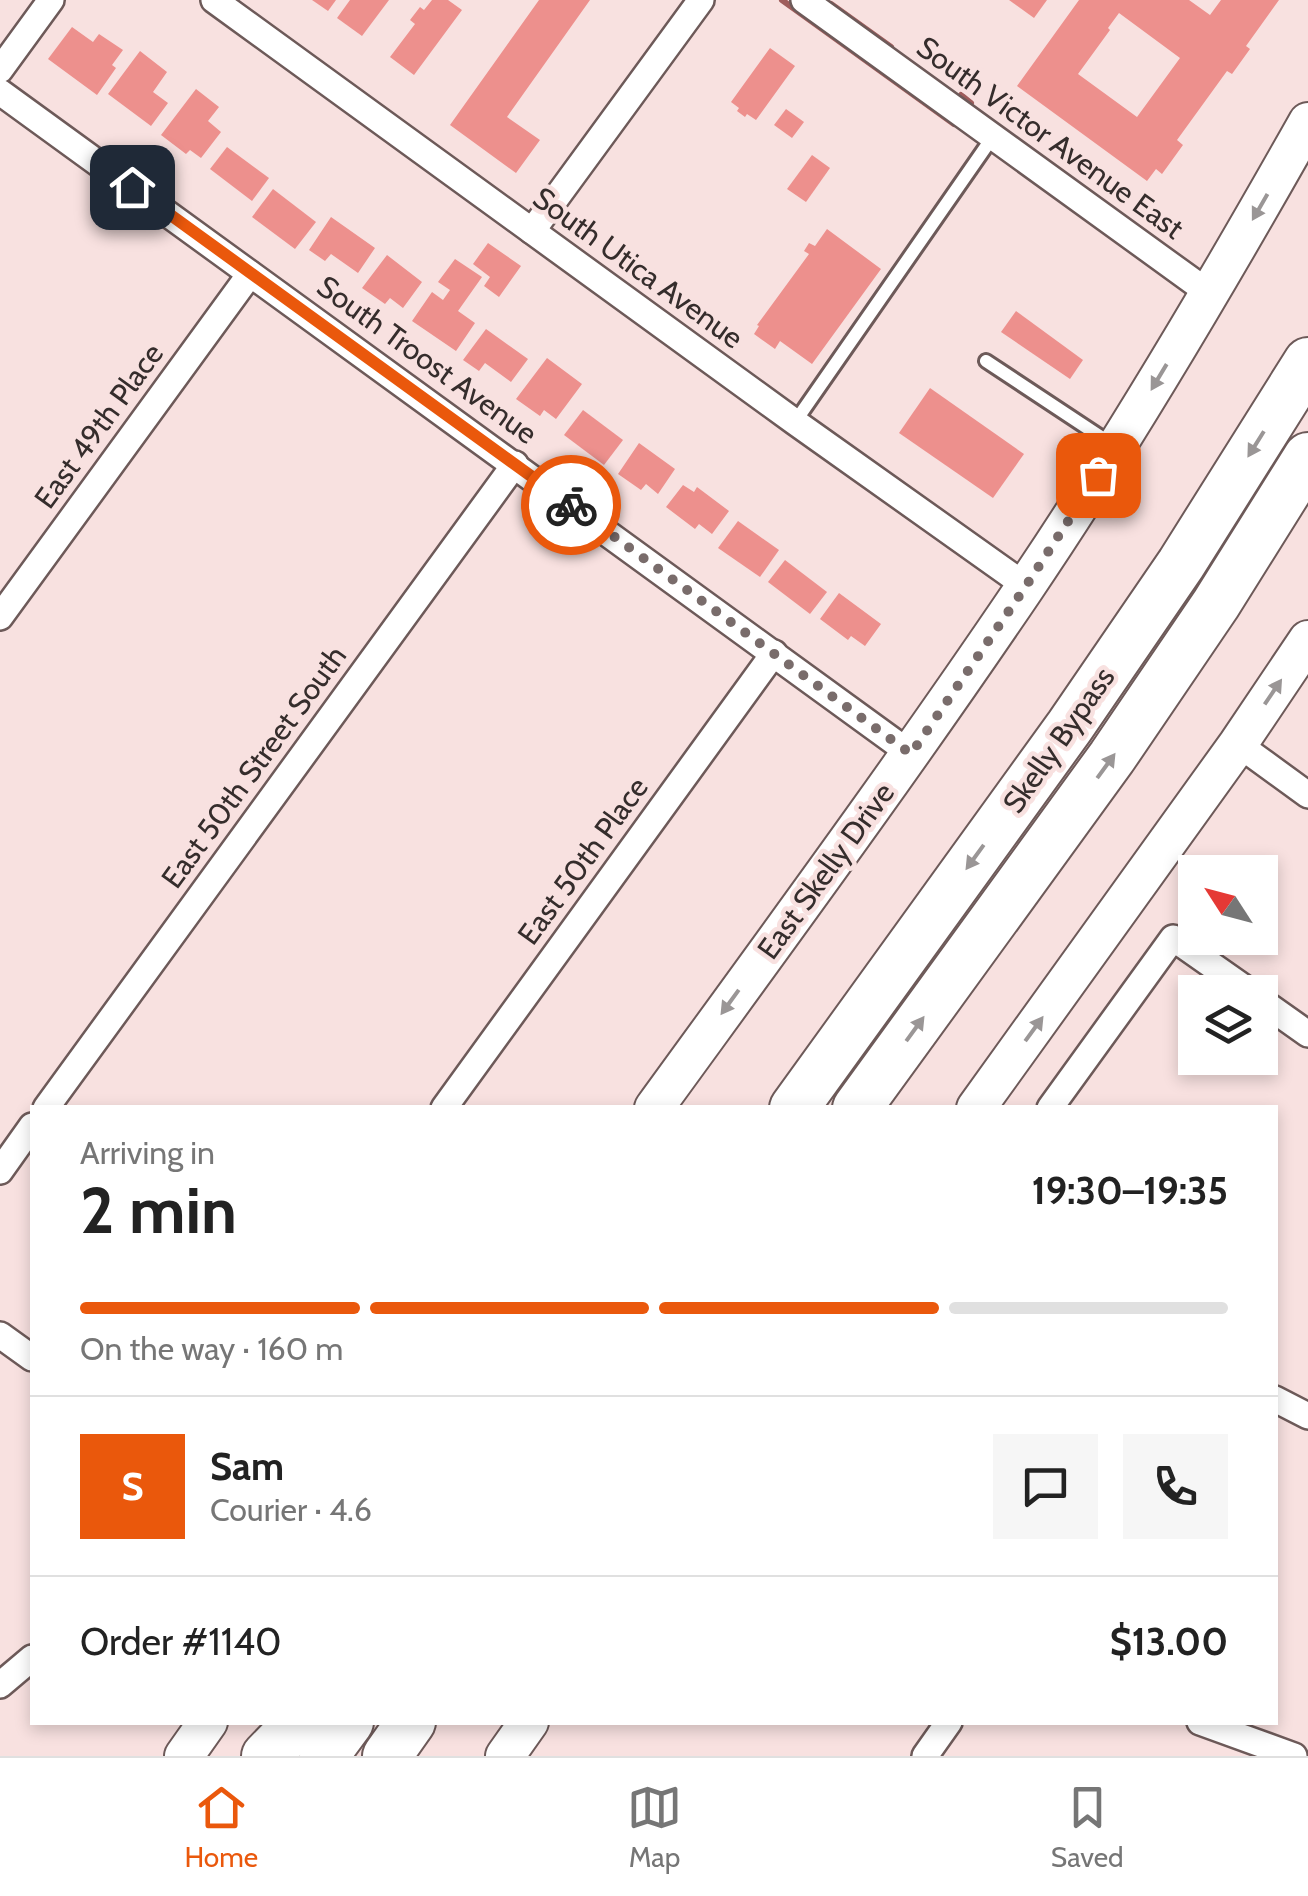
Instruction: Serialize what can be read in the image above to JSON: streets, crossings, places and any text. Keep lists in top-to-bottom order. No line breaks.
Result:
{"streets":{"highway":["Skelly Bypass"],"main road":["East Skelly Drive"],"street":["South Victor Avenue East","South Utica Avenue","South Troost Avenue","East 49th Place","East 50th Street South","East 50th Place"]},"crossings":[["South Victor Avenue East","East Skelly Drive"],["South Utica Avenue","East Skelly Drive"],["South Troost Avenue","East 49th Place"],["South Troost Avenue","East 50th Street South"],["South Troost Avenue","East 50th Place"],["South Troost Avenue","East Skelly Drive"]],"north":"top left","page":{"heading":["2 min","Arriving in","19:30–19:35"],"panel":["Sam","Courier · 4.6","Order #1140","$13.00"],"bar":"On the way · 160 m","round":"S","tabs":["Home","Map","Saved"]}}
